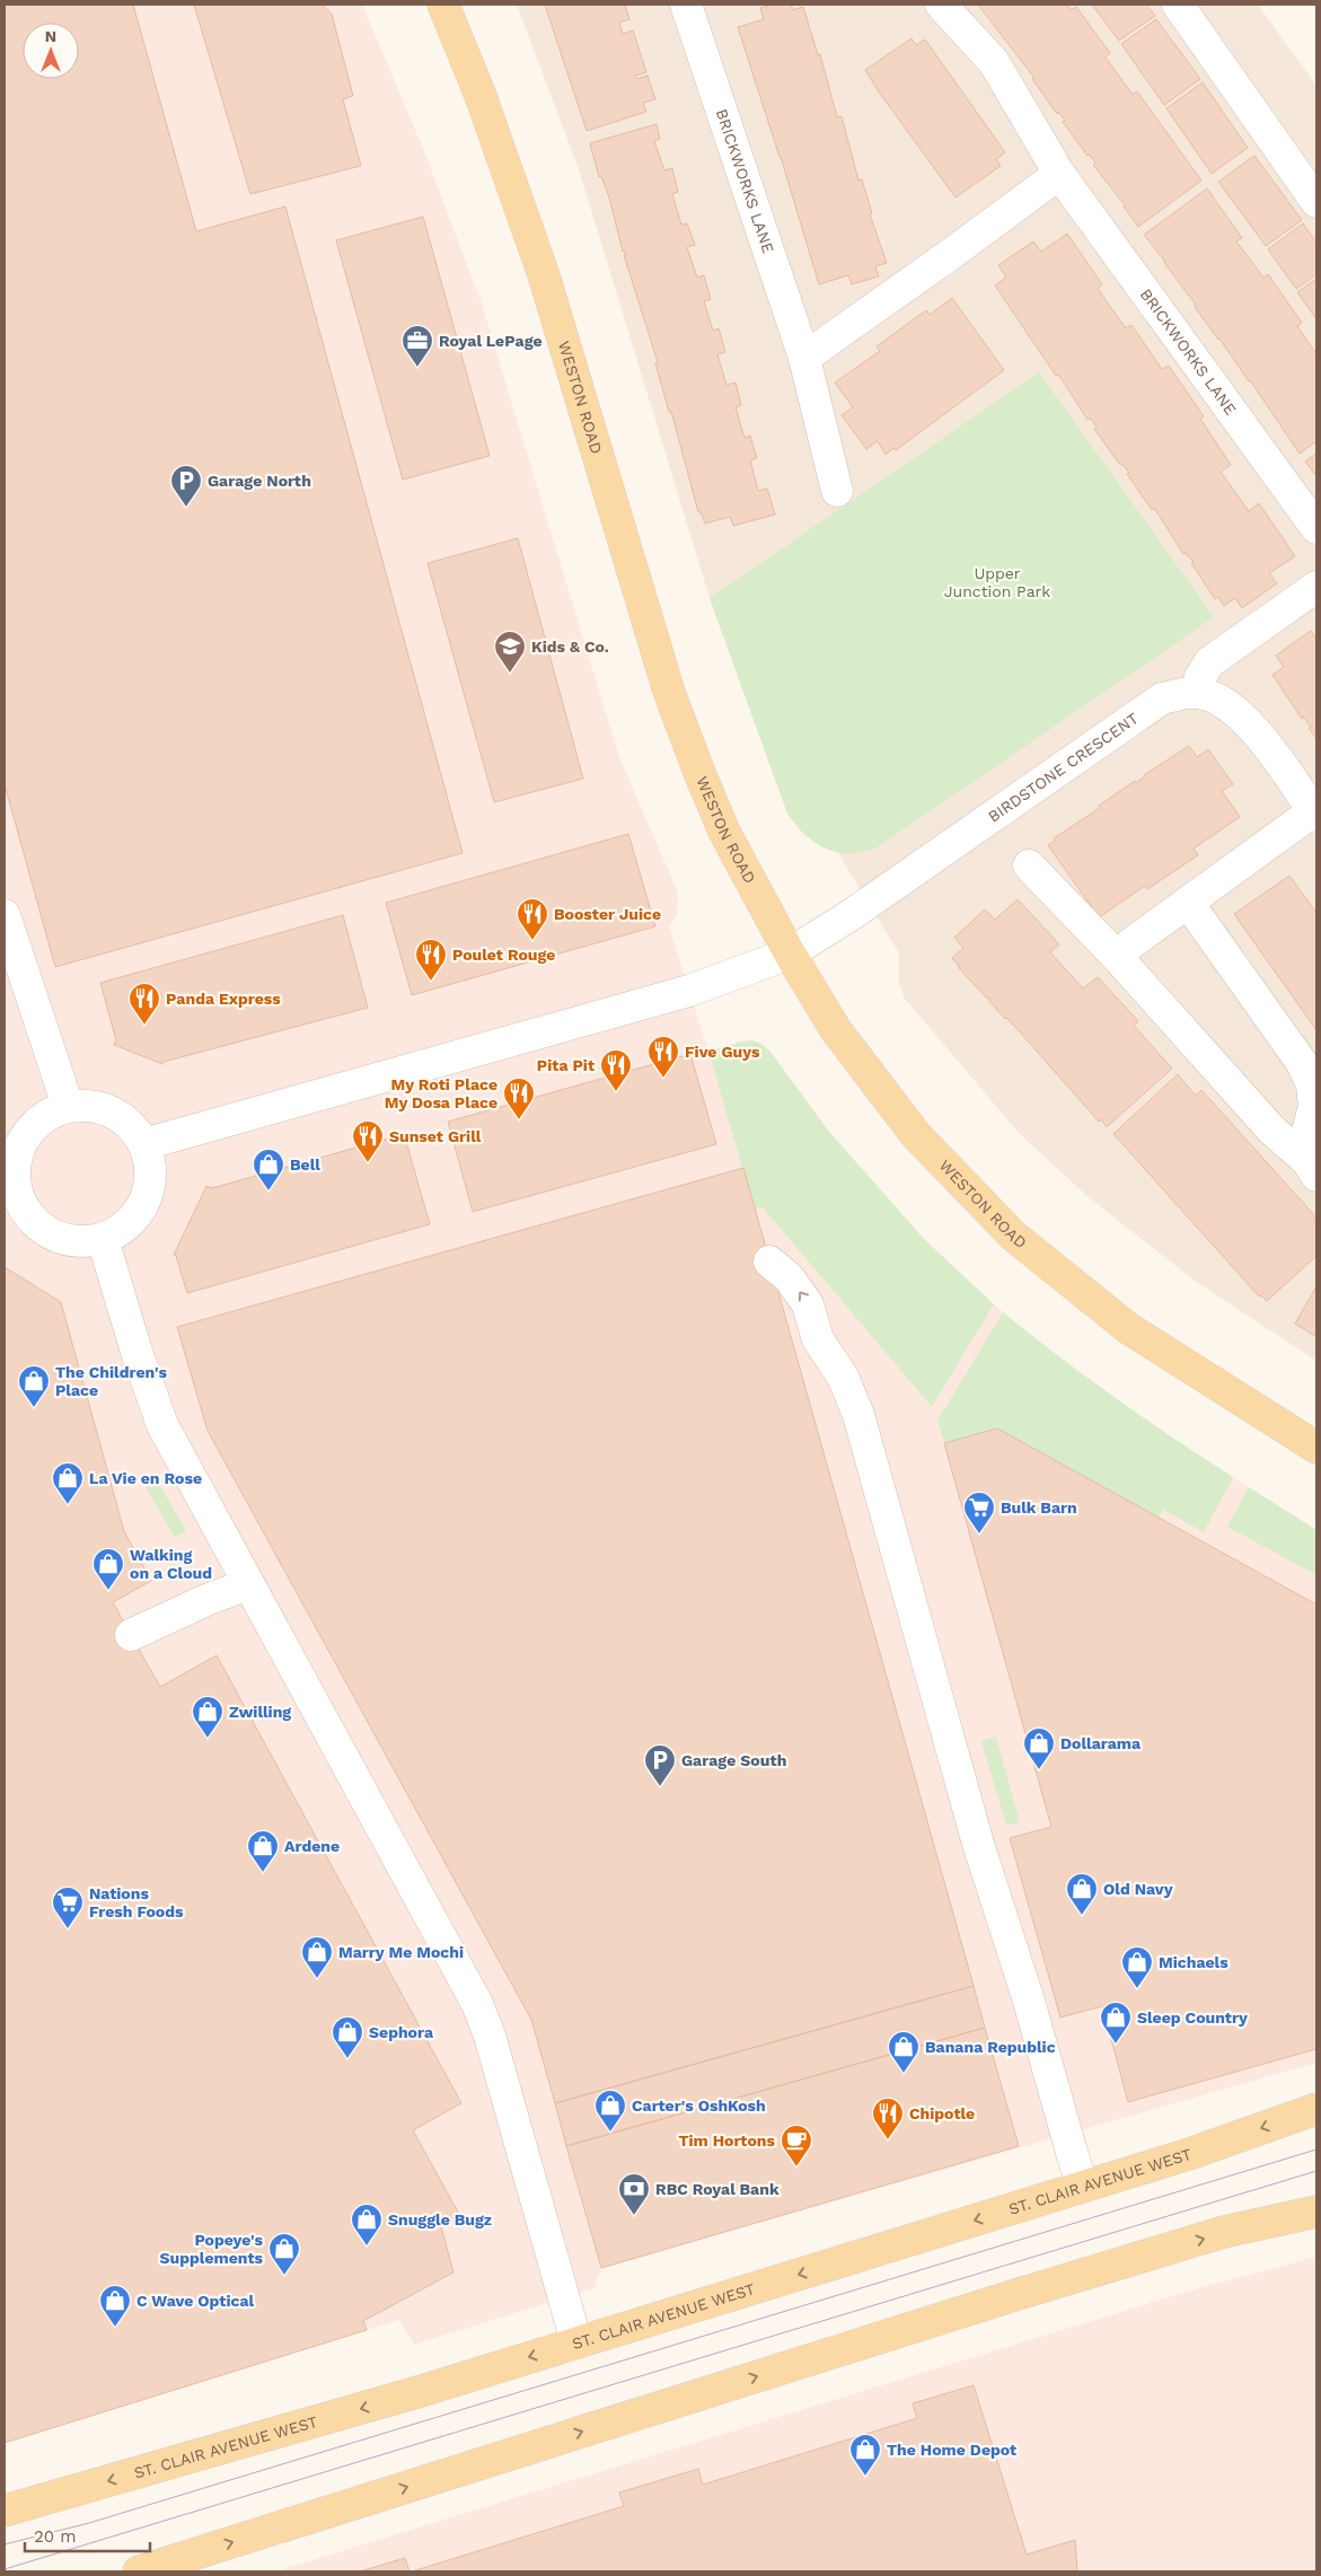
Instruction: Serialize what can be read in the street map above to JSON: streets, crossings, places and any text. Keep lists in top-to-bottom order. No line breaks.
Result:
{"streets":{"main road":["WESTON ROAD","ST. CLAIR AVENUE WEST"],"street":["BRICKWORKS LANE","BIRDSTONE CRESCENT"]},"crossings":[["WESTON ROAD","BIRDSTONE CRESCENT"]],"parks":["Upper Junction Park"],"places":{"office":["Royal LePage"],"parking":["Garage North","Garage South"],"school or university":["Kids & Co."],"restaurant":["Booster Juice","Poulet Rouge","Panda Express","Five Guys","Pita Pit","My Roti Place My Dosa Place","Sunset Grill","Chipotle"],"shop":["Bell","The Children's Place","La Vie en Rose","Walking on a Cloud","Zwilling","Dollarama","Ardene","Old Navy","Marry Me Mochi","Michaels","Sleep Country","Sephora","Banana Republic","Carter's OshKosh","Snuggle Bugz","Popeye's Supplements","C Wave Optical","The Home Depot"],"supermarket":["Bulk Barn","Nations Fresh Foods"],"cafe":["Tim Hortons"],"bank":["RBC Royal Bank"]},"scale_bar":"20 m","north":"top"}
